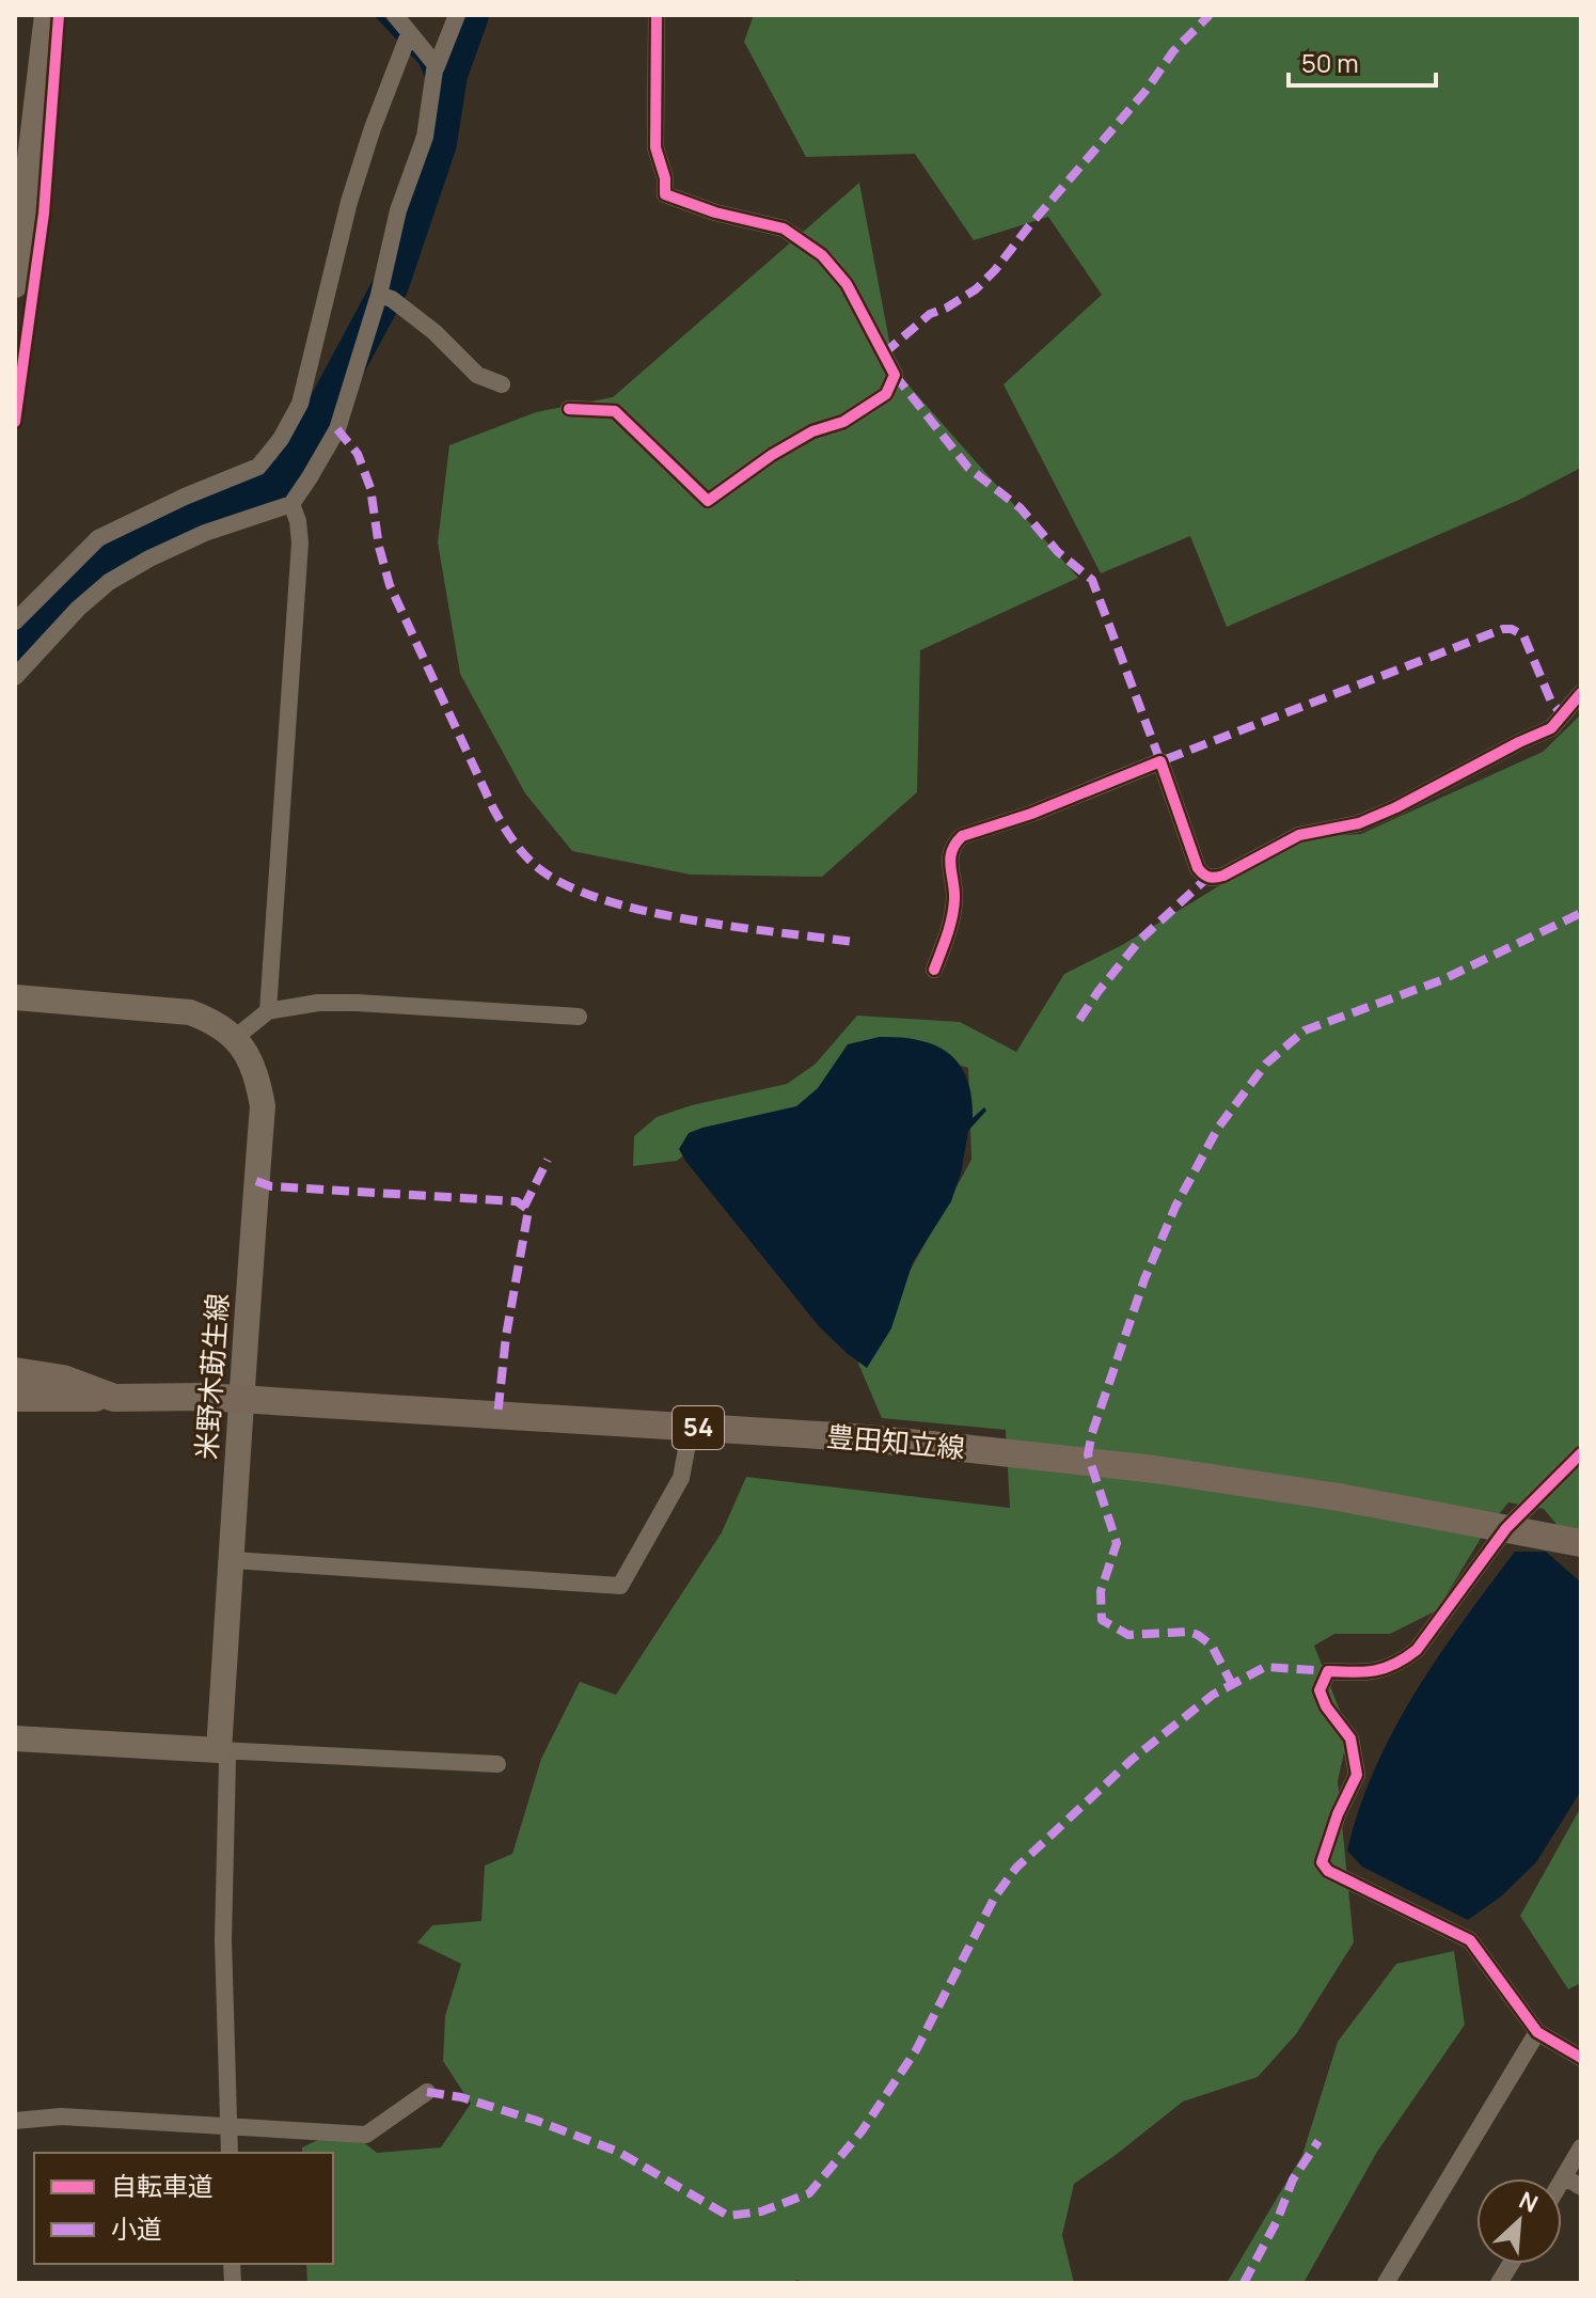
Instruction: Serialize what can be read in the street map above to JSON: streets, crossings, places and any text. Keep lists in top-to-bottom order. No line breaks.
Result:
{"streets":{"main road":["米野木莇生線","54","豊田知立線"]},"crossings":[["米野木莇生線","豊田知立線"]],"legend":["自転車道","小道"],"scale_bar":"50 m","north":"top right"}
